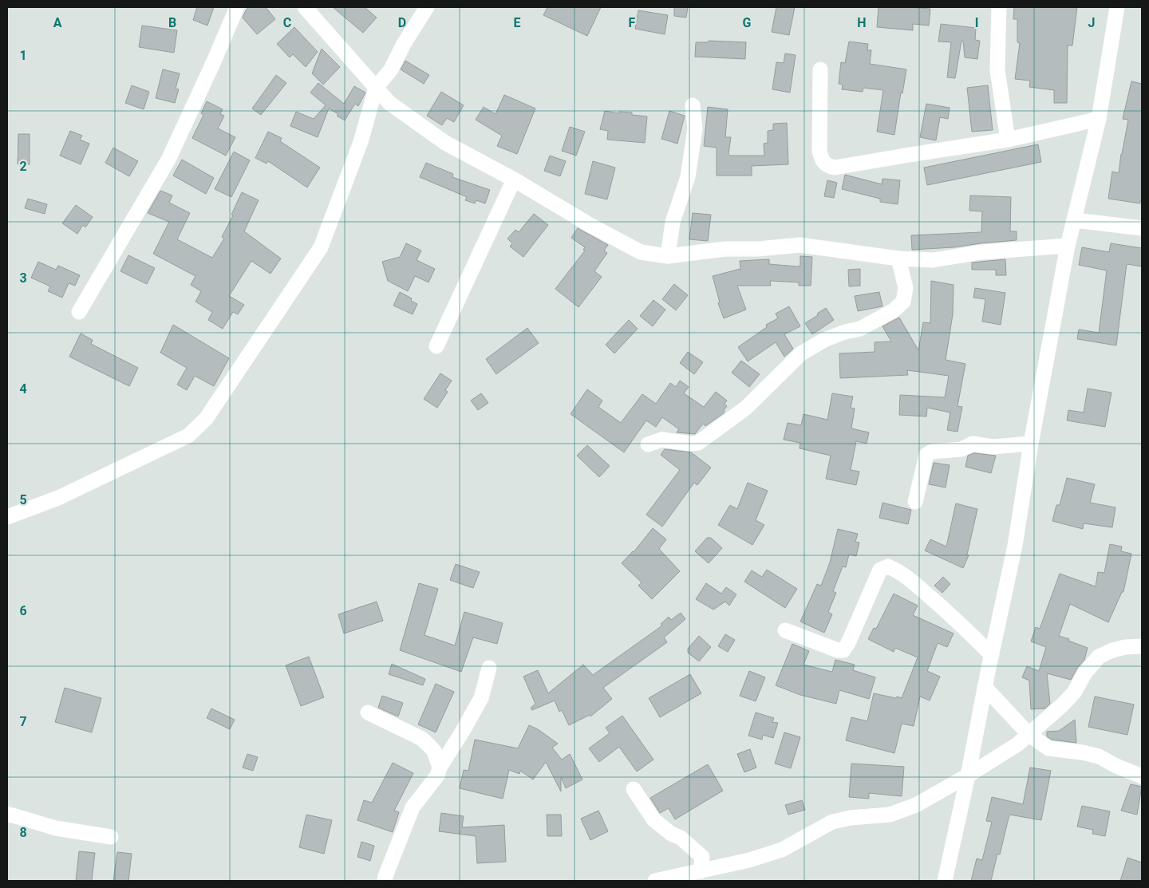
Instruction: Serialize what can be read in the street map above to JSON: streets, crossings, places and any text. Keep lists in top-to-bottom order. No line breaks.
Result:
{"grid":{"columns":["A","B","C","D","E","F","G","H","I","J"],"rows":["1","2","3","4","5","6","7","8"]}}
